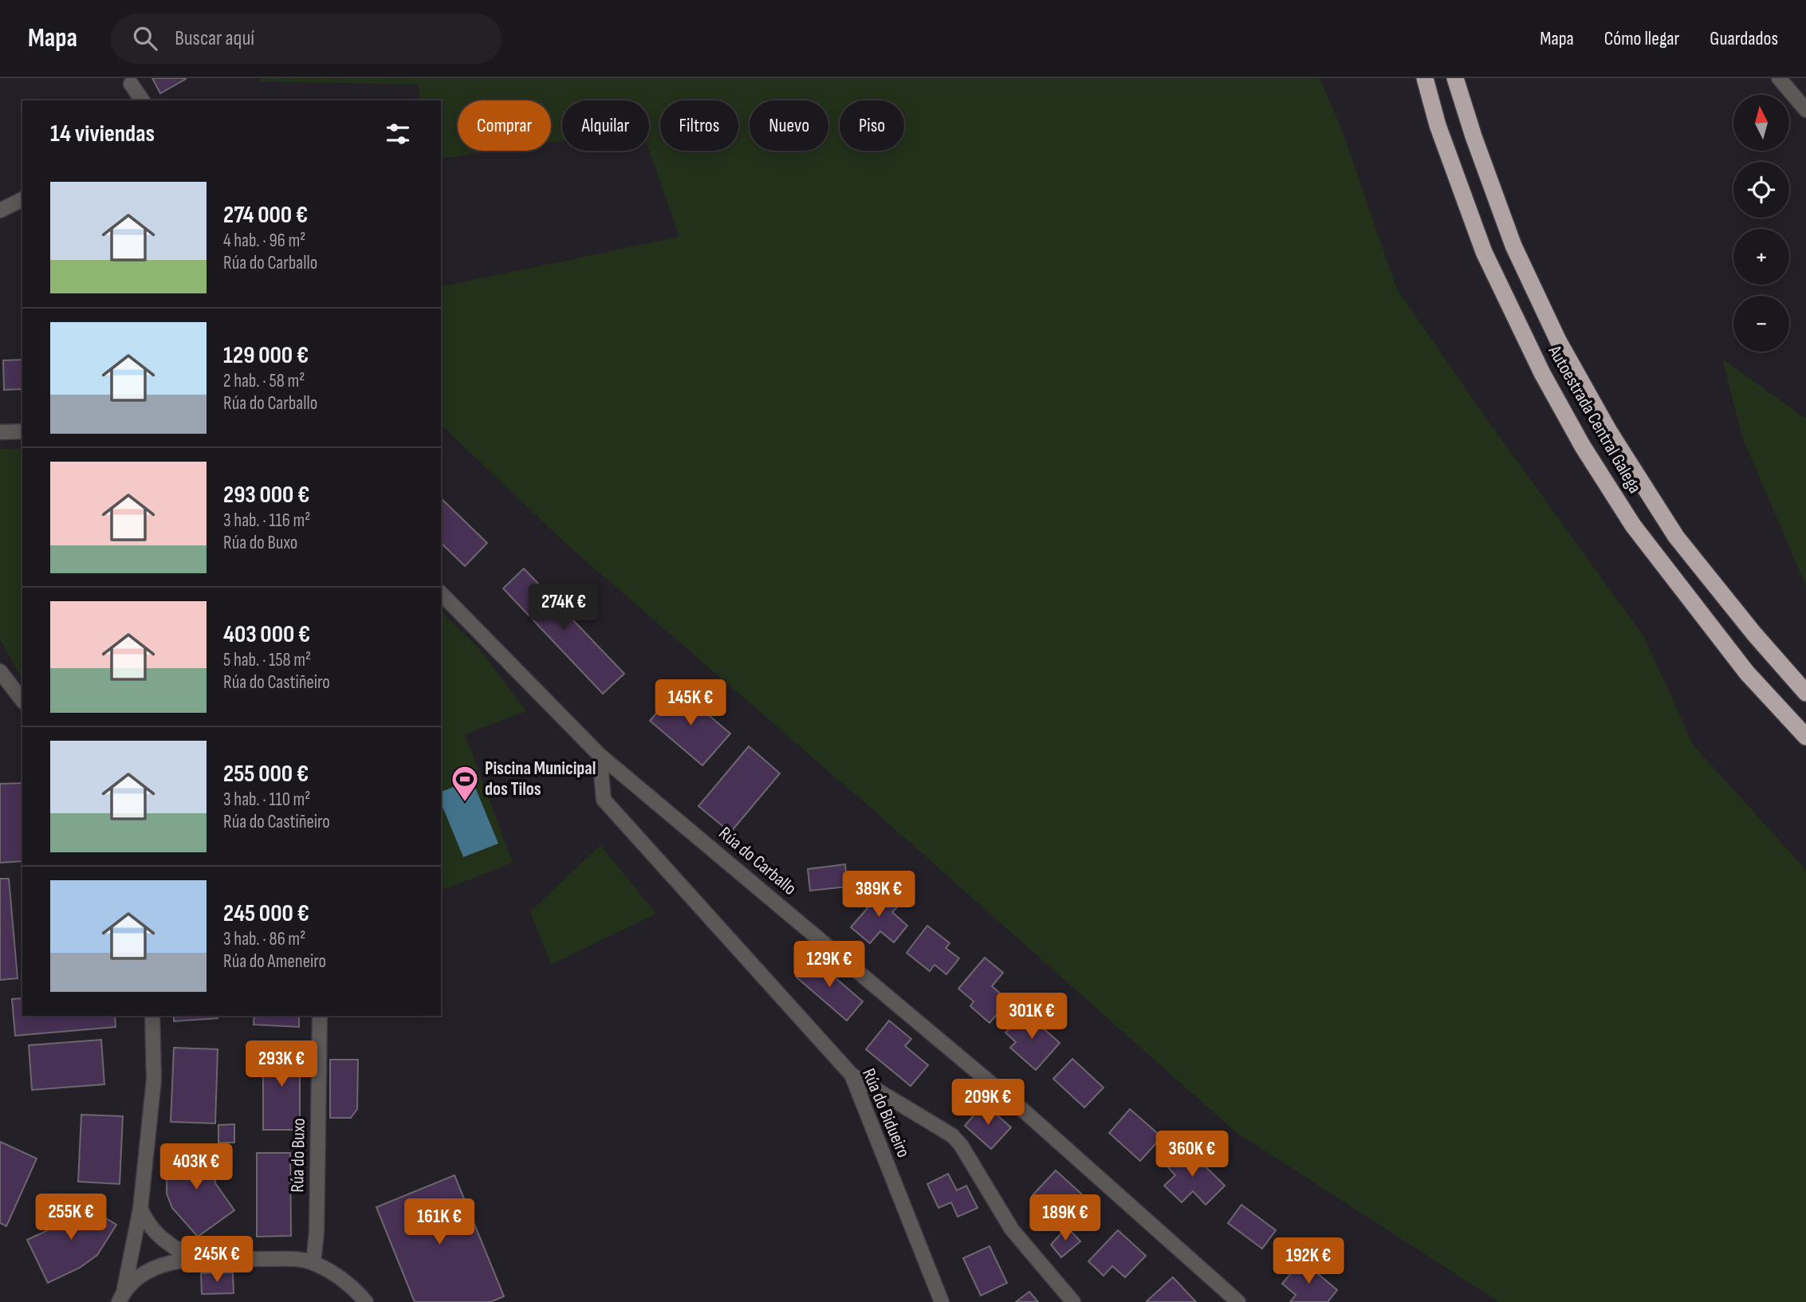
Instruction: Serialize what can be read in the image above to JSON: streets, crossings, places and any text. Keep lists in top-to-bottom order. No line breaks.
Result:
{"streets":{"highway":["Autoestrada Central Galega"],"street":["Rúa do Carballo","Rúa do Bidueiro","Rúa do Buxo"]},"crossings":[["Rúa do Carballo","Rúa do Bidueiro"]],"places":{"sports":["Piscina Municipal dos Tilos"]},"north":"top","page":{"header":"Mapa","search":"Buscar aquí","nav":["Mapa","Cómo llegar","Guardados"],"map_buttons":["+","−"],"chip":["Comprar","Alquilar","Filtros","Nuevo","Piso"],"heading":"14 viviendas","list":[{"name":"274 000 €","note":"4 hab. · 96 m² · Rúa do Carballo"},{"name":"129 000 €","note":"2 hab. · 58 m² · Rúa do Carballo"},{"name":"293 000 €","note":"3 hab. · 116 m² · Rúa do Buxo"},{"name":"403 000 €","note":"5 hab. · 158 m² · Rúa do Castiñeiro"},{"name":"255 000 €","note":"3 hab. · 110 m² · Rúa do Castiñeiro"},{"name":"245 000 €","note":"3 hab. · 86 m² · Rúa do Ameneiro"}],"price":["274K €","145K €","389K €","129K €","301K €","293K €","209K €","360K €","403K €","255K €","189K €","161K €","245K €","192K €"]}}
